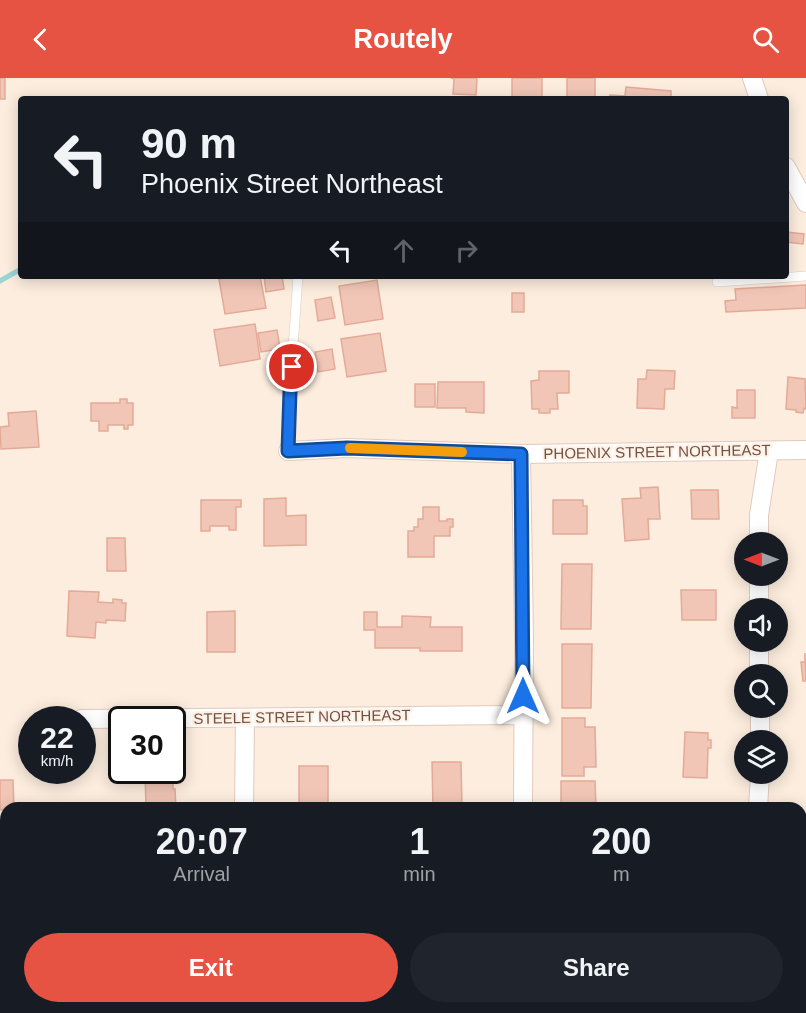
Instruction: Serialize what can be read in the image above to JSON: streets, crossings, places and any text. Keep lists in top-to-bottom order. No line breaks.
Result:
{"streets":{"street":["PHOENIX STREET NORTHEAST","STEELE STREET NORTHEAST"]},"north":"left","page":{"header":"Routely","turn":["90 m","Phoenix Street Northeast"],"speed":"22 km/h","limit":"30","eta":["20:07","Arrival","1","min","200","m"],"buttons":["Exit","Share"]}}
